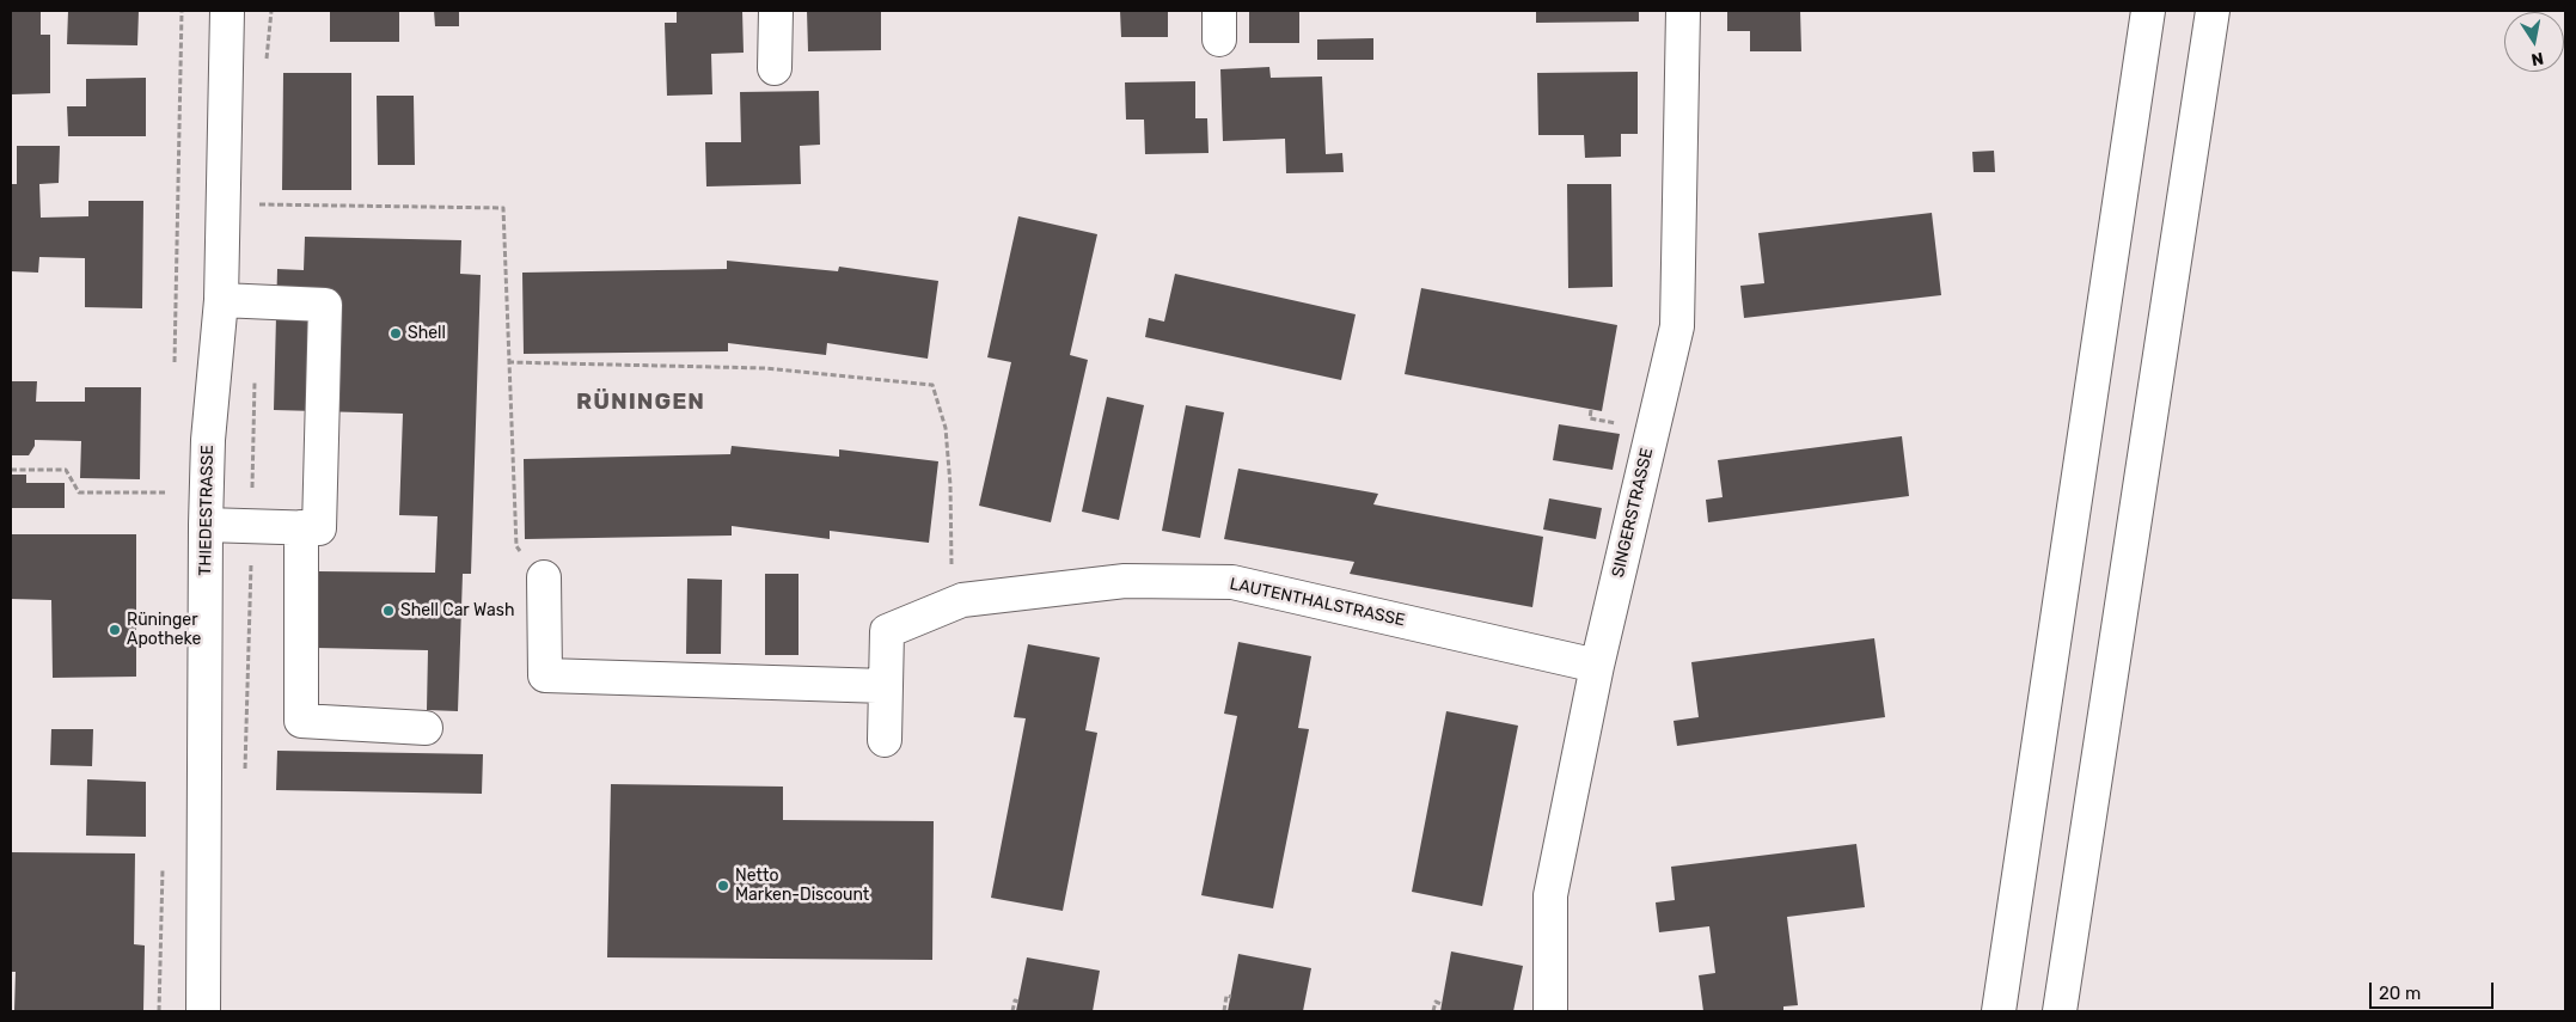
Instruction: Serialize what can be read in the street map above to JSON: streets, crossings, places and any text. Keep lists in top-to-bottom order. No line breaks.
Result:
{"streets":{"main road":["THIEDESTRASSE","SINGERSTRASSE","LAUTENTHALSTRASSE"]},"crossings":[["SINGERSTRASSE","LAUTENTHALSTRASSE"]],"districts":["RÜNINGEN"],"places":["Shell","Shell Car Wash","Rüninger Apotheke","Netto Marken-Discount"],"scale_bar":"20 m","north":"bottom"}
